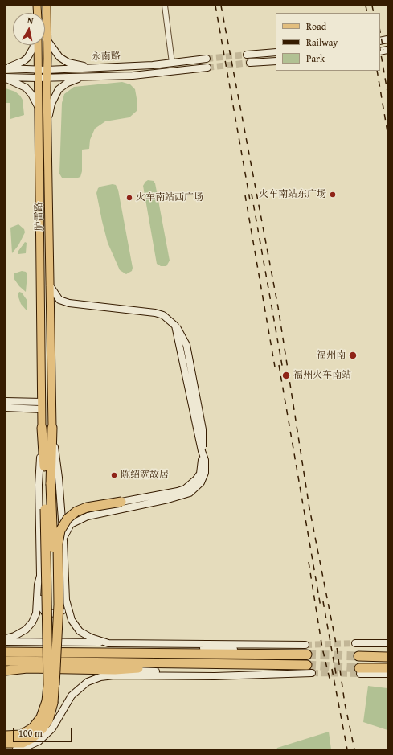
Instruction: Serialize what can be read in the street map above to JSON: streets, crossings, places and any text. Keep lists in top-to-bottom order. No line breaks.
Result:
{"streets":{"main road":["永南路","胪雷路"]},"crossings":[["永南路","胪雷路"]],"places":["火车南站东广场","火车南站西广场","福州南","福州火车南站","陈绍宽故居"],"legend":["Road","Railway","Park"],"scale_bar":"100 m","north":"top"}
